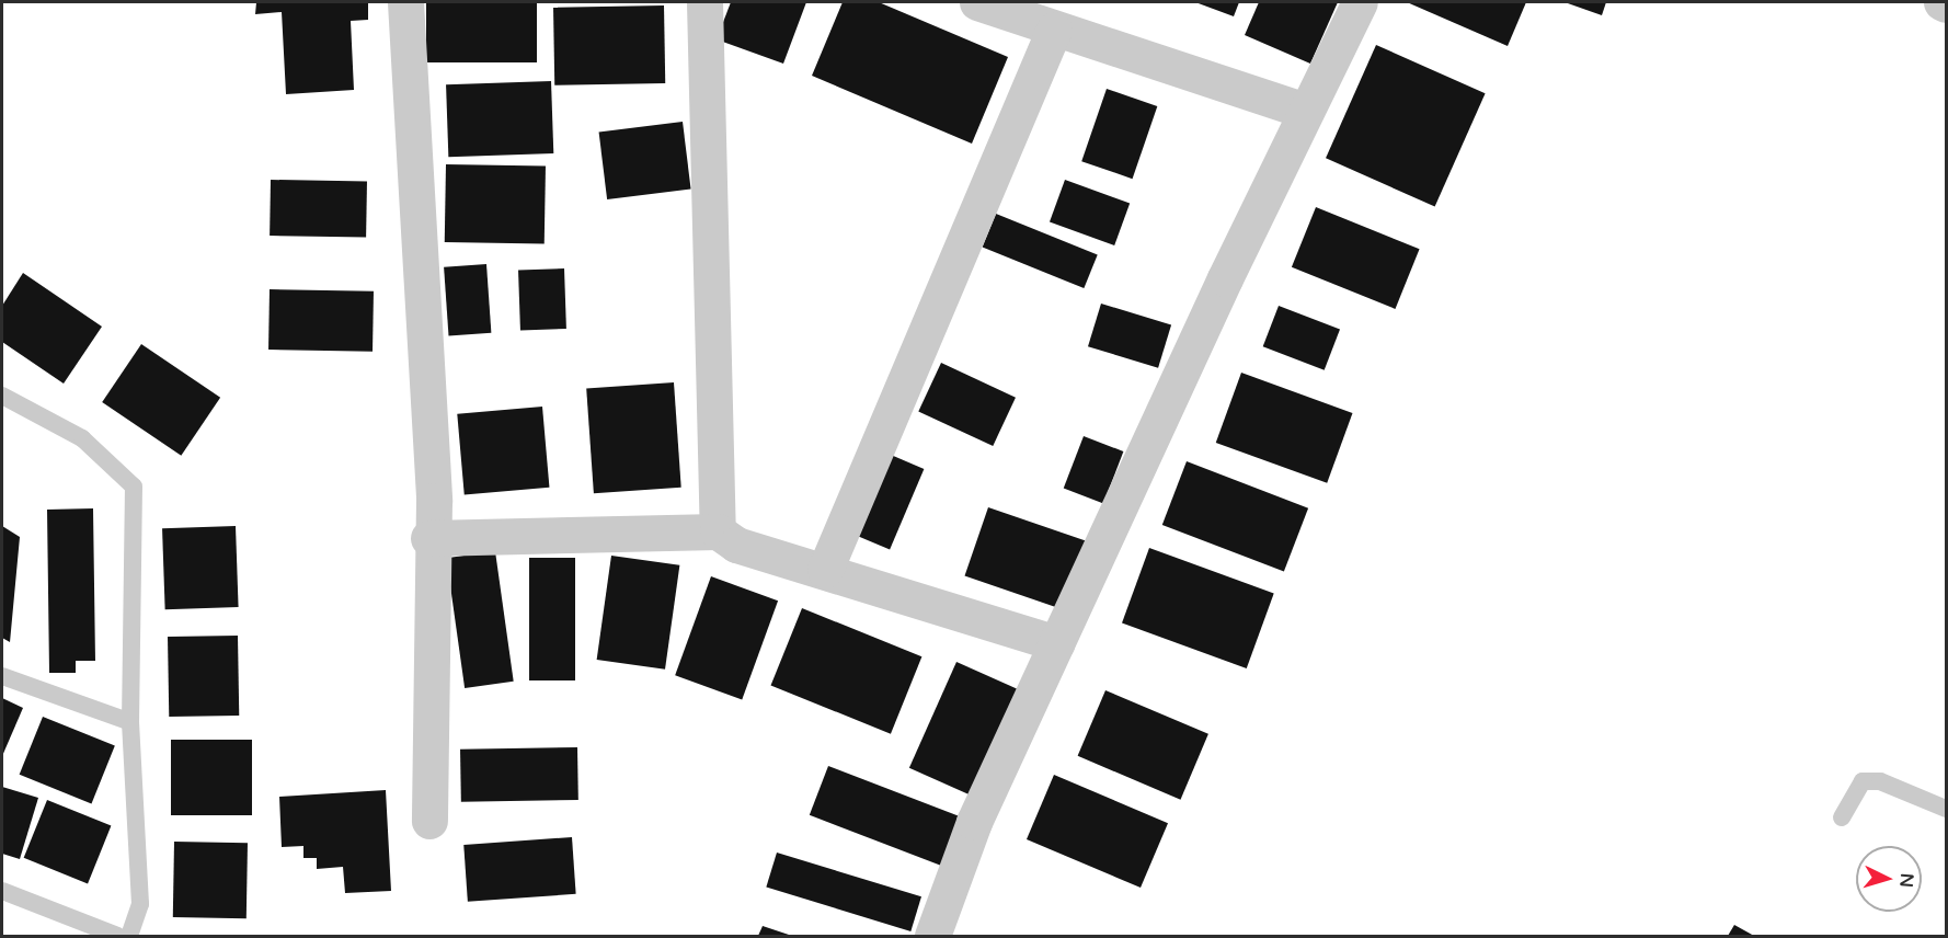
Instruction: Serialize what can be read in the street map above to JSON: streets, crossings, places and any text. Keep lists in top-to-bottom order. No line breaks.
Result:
{"north":"right"}
